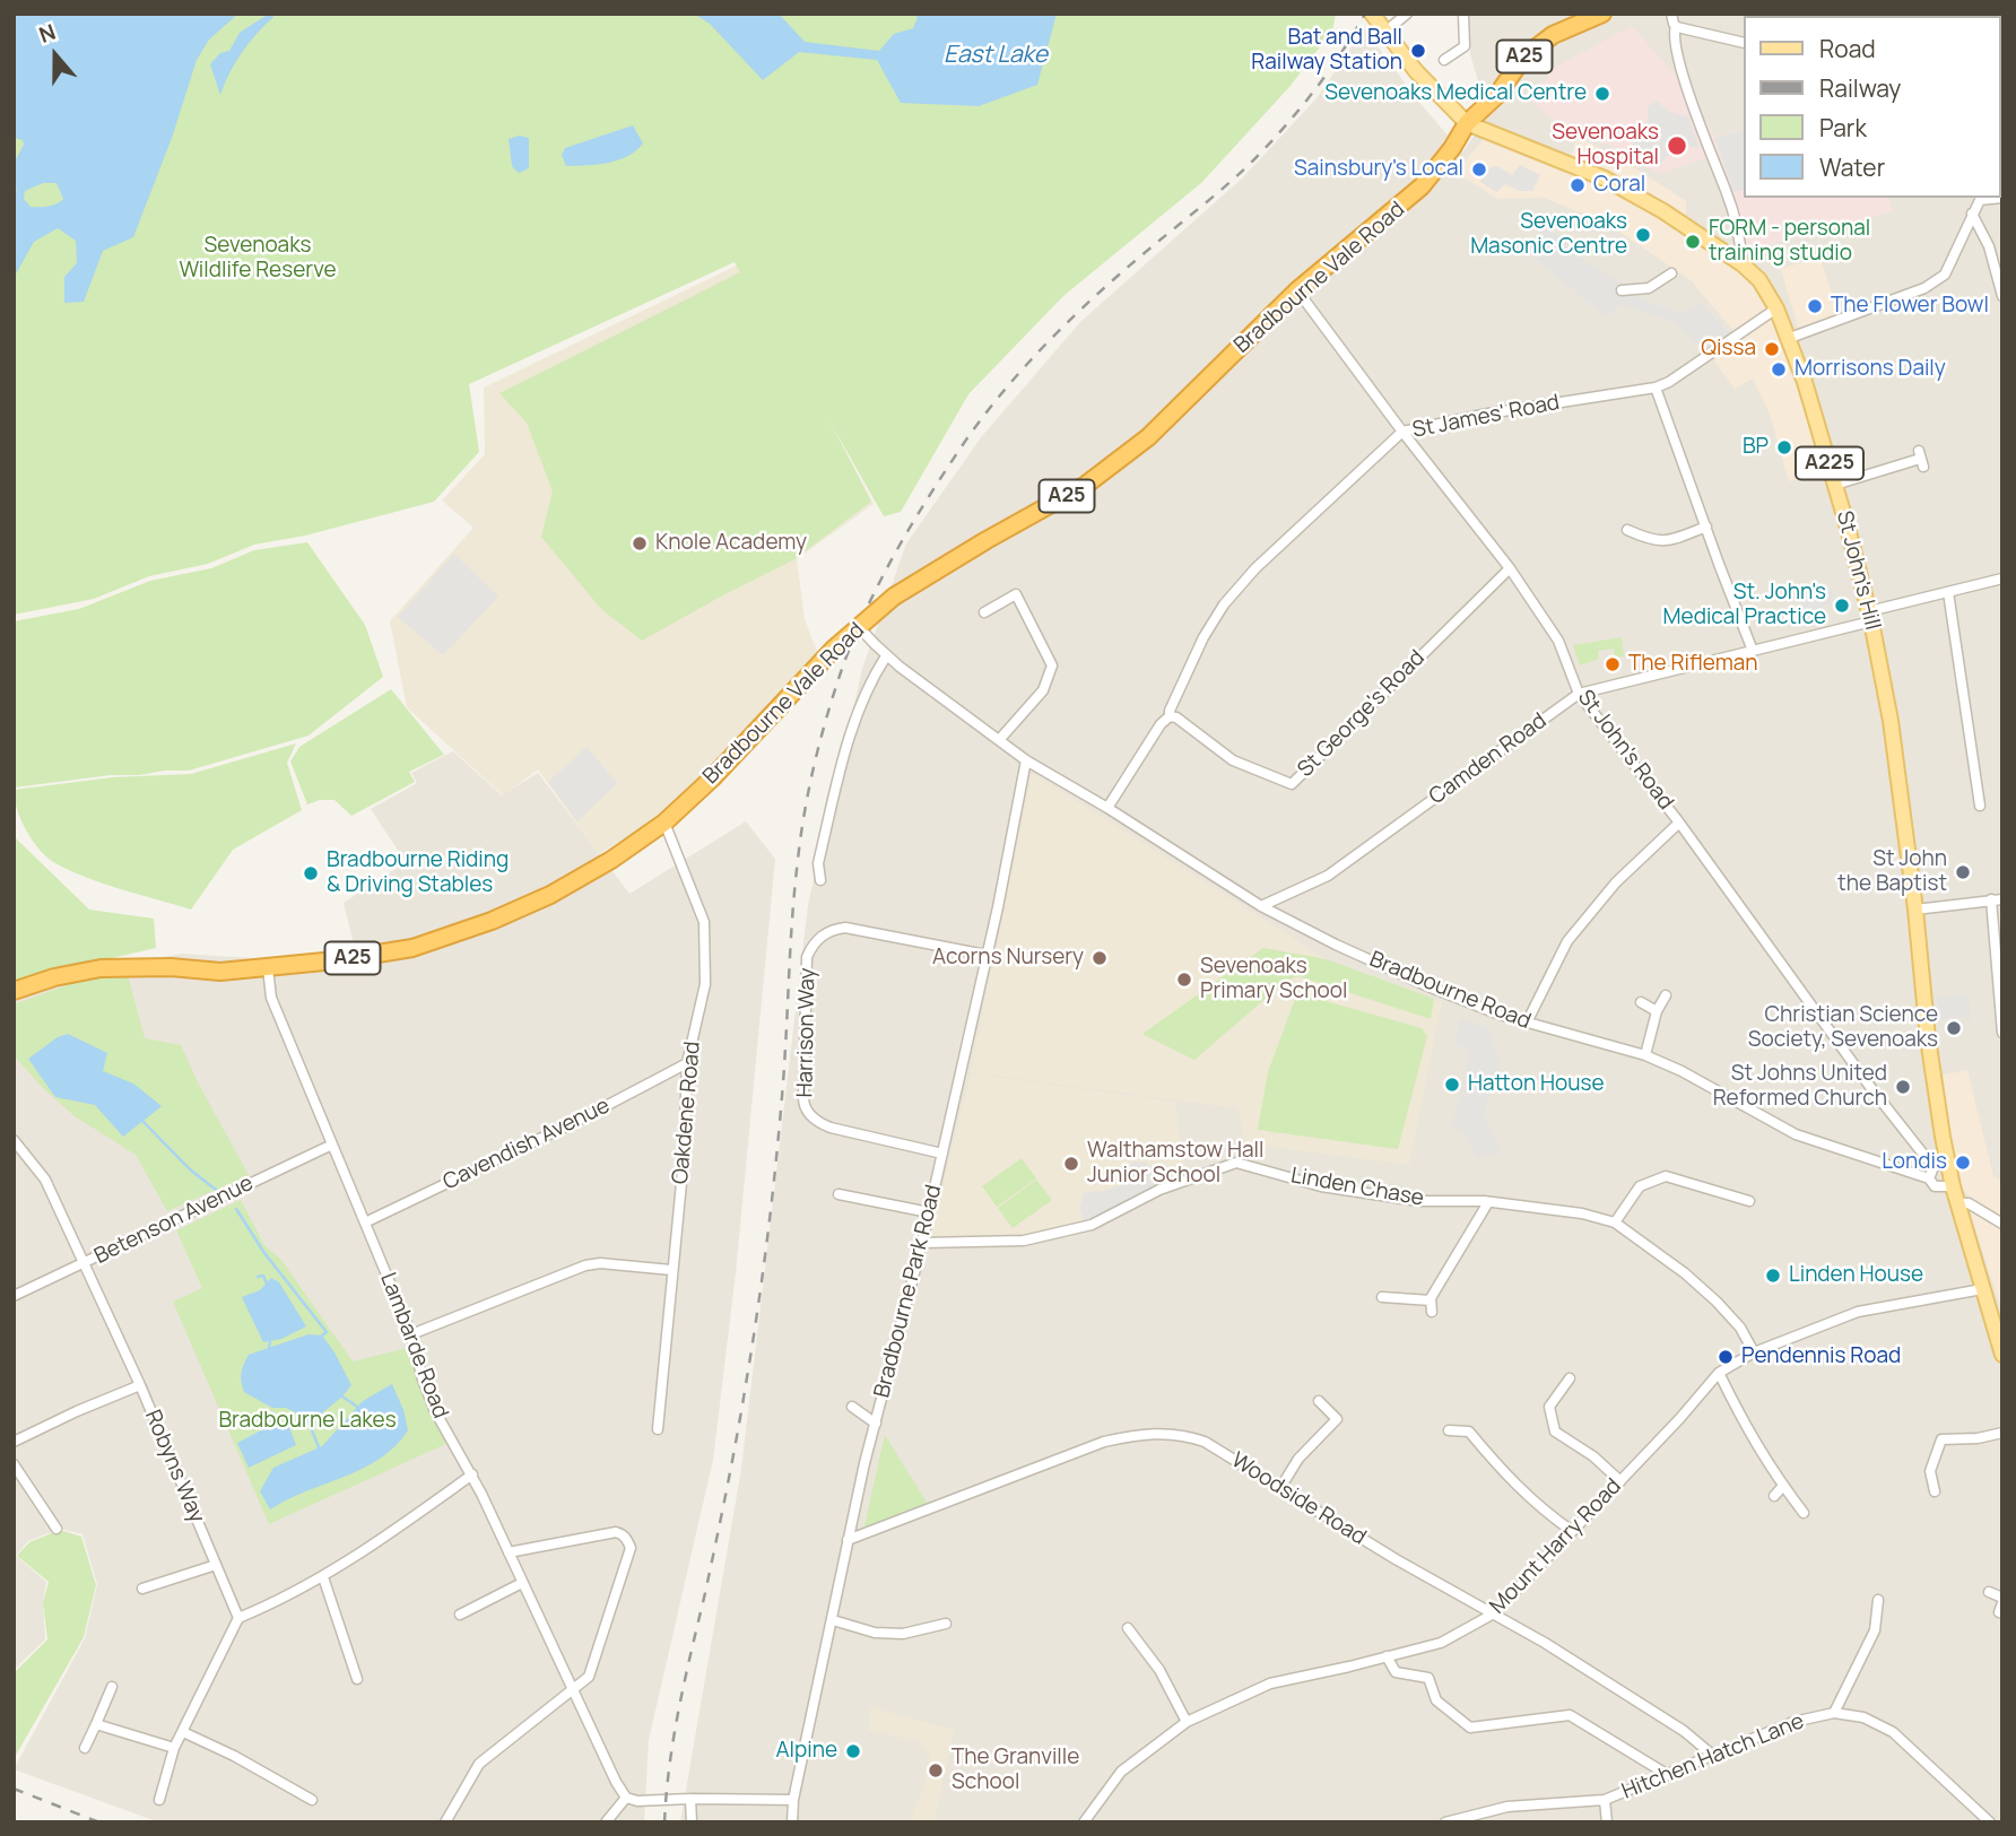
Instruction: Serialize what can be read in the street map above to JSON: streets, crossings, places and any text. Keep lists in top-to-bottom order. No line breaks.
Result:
{"streets":{"highway":["A25","Bradbourne Vale Road"],"main road":["A225","St John's Hill"],"street":["St James' Road","St George's Road","St John's Road","Camden Road","Bradbourne Road","Harrison Way","Oakdene Road","Cavendish Avenue","Linden Chase","Betenson Avenue","Bradbourne Park Road","Lambarde Road","Robyns Way","Woodside Road","Mount Harry Road","Hitchen Hatch Lane"]},"crossings":[["A25","Bradbourne Vale Road"],["A25","A225"],["A25","St John's Hill"],["Bradbourne Vale Road","A225"],["Bradbourne Vale Road","St John's Hill"],["Bradbourne Vale Road","St John's Road"],["Bradbourne Vale Road","Bradbourne Road"],["Bradbourne Vale Road","Oakdene Road"],["Bradbourne Vale Road","Lambarde Road"],["St James' Road","St John's Hill"],["St James' Road","St George's Road"],["St James' Road","St John's Road"],["A225","St John's Hill"],["A225","Mount Harry Road"],["St John's Hill","Camden Road"],["St John's Hill","Bradbourne Road"],["St George's Road","St John's Road"],["St John's Road","Camden Road"],["Camden Road","Bradbourne Road"],["Bradbourne Road","Bradbourne Park Road"],["Harrison Way","Bradbourne Park Road"],["Oakdene Road","Cavendish Avenue"],["Cavendish Avenue","Lambarde Road"],["Linden Chase","Bradbourne Park Road"],["Linden Chase","Mount Harry Road"],["Betenson Avenue","Lambarde Road"],["Betenson Avenue","Robyns Way"],["Bradbourne Park Road","Woodside Road"],["Woodside Road","Mount Harry Road"],["Woodside Road","Hitchen Hatch Lane"]],"water":["East Lake"],"parks":["Sevenoaks Wildlife Reserve","Bradbourne Lakes"],"places":["Bat and Ball Railway Station","Sevenoaks Medical Centre","Sevenoaks Hospital","Sainsbury's Local","Coral","Sevenoaks Masonic Centre","FORM - personal training studio","The Flower Bowl","Qissa","Morrisons Daily","BP","Knole Academy","St. John's Medical Practice","The Rifleman","St John the Baptist","Bradbourne Riding & Driving Stables","Acorns Nursery","Sevenoaks Primary School","Christian Science Society, Sevenoaks","Hatton House","St Johns United Reformed Church","Londis","Walthamstow Hall Junior School","Linden House","Pendennis Road","Alpine","The Granville School"],"legend":["Road","Railway","Park","Water"],"north":"top"}
